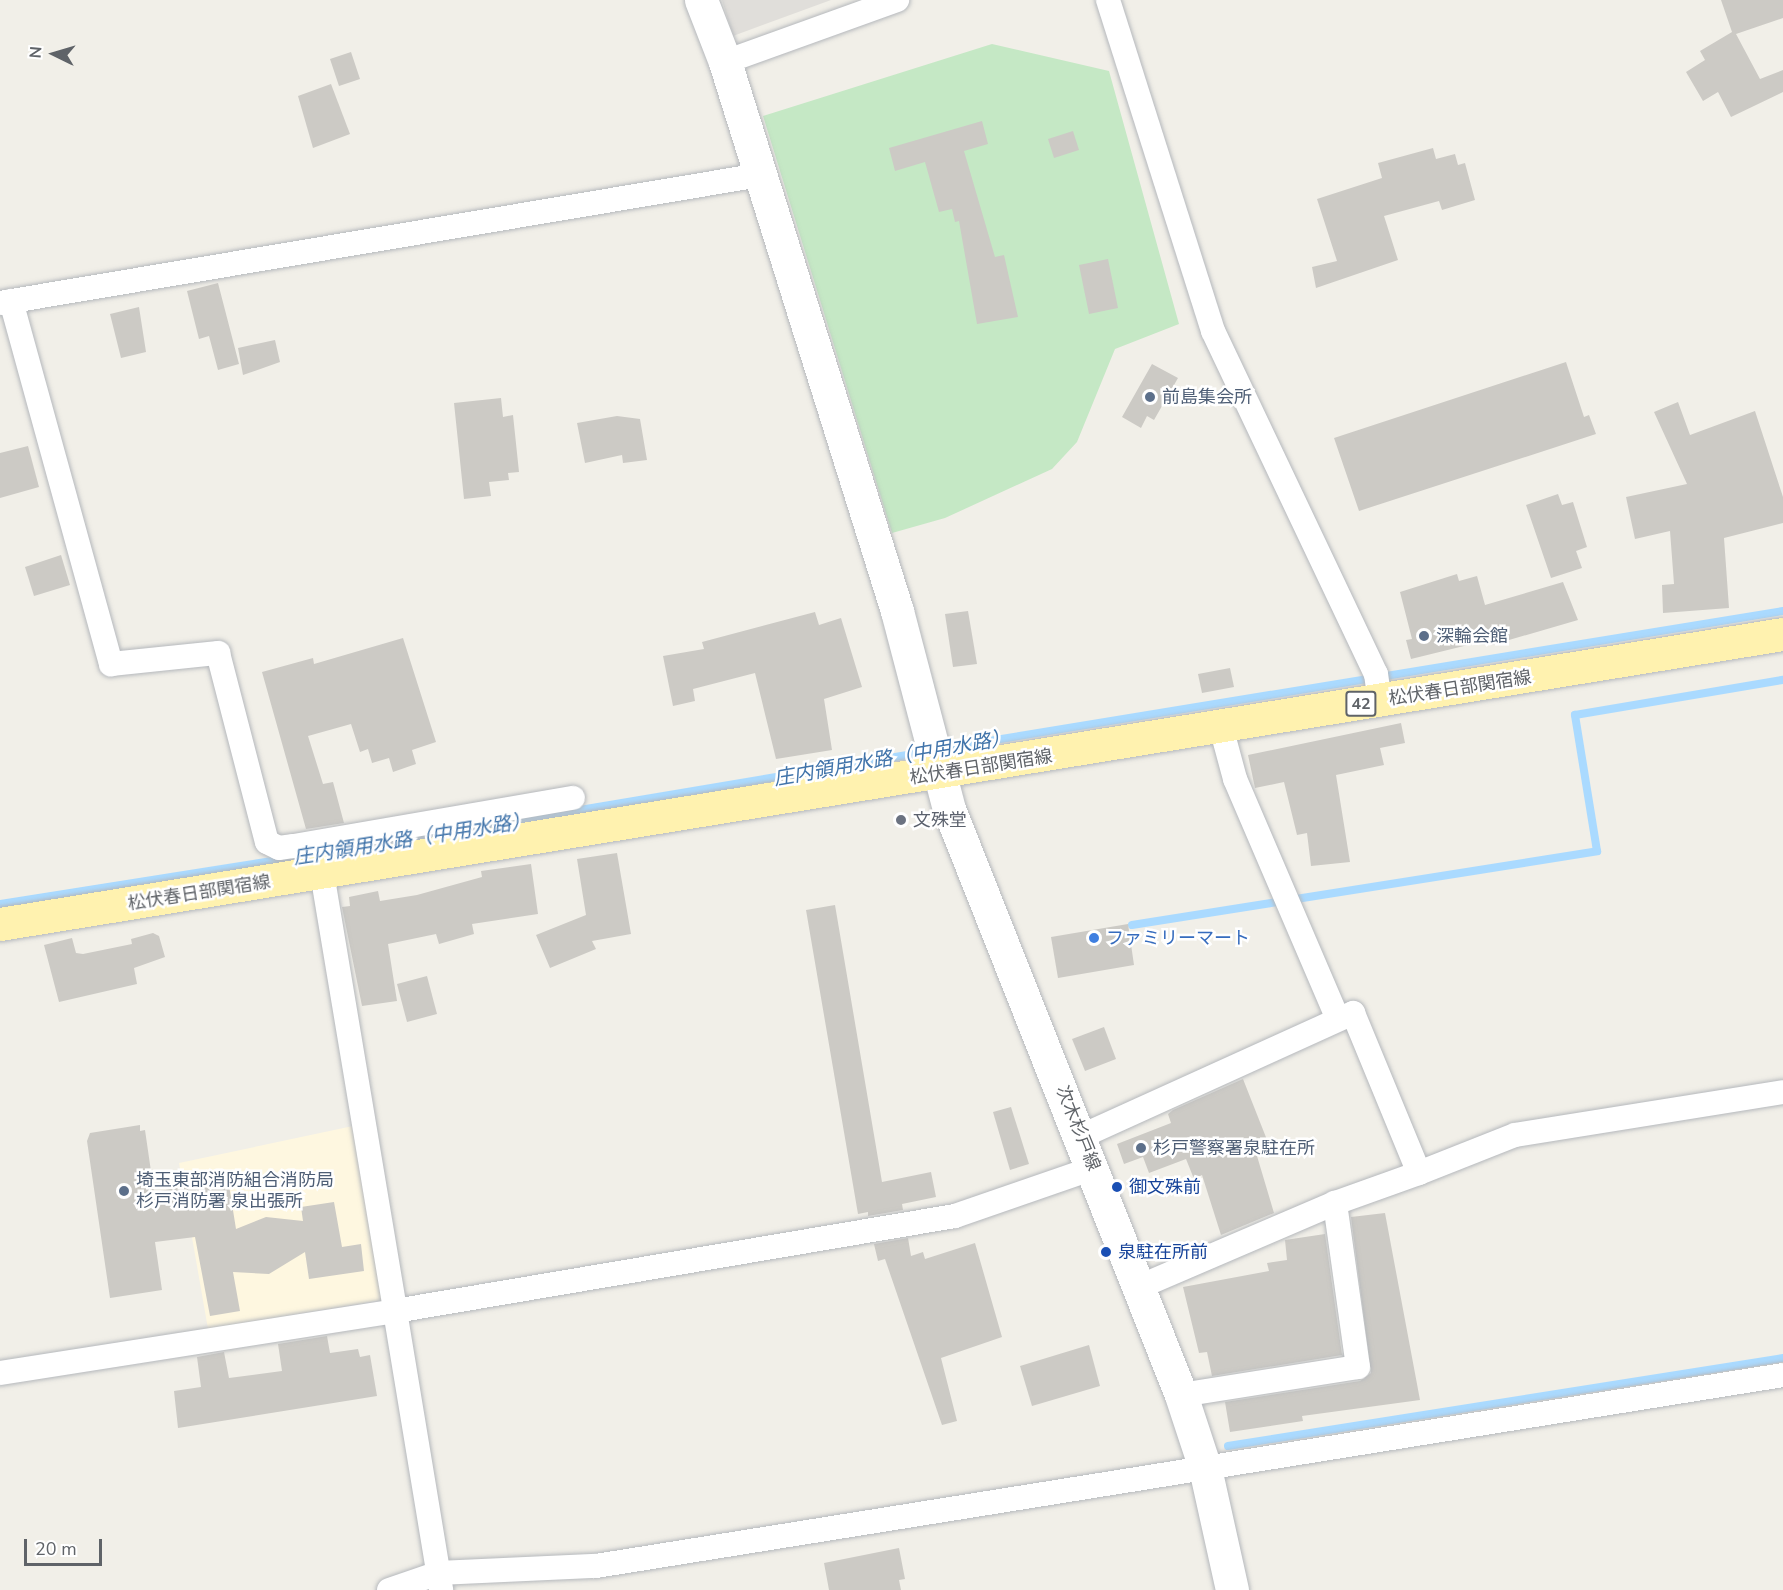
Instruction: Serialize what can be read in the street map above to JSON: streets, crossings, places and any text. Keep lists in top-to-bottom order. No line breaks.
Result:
{"streets":{"main road":["松伏春日部関宿線","42","次木杉戸線"]},"crossings":[["松伏春日部関宿線","次木杉戸線"]],"water":["庄内領用水路（中用水路）"],"places":["前島集会所","深輪会館","文殊堂","ファミリーマート","杉戸警察署泉駐在所","御文殊前","埼玉東部消防組合消防局 杉戸消防署 泉出張所","泉駐在所前"],"scale_bar":"20 m","north":"left"}
